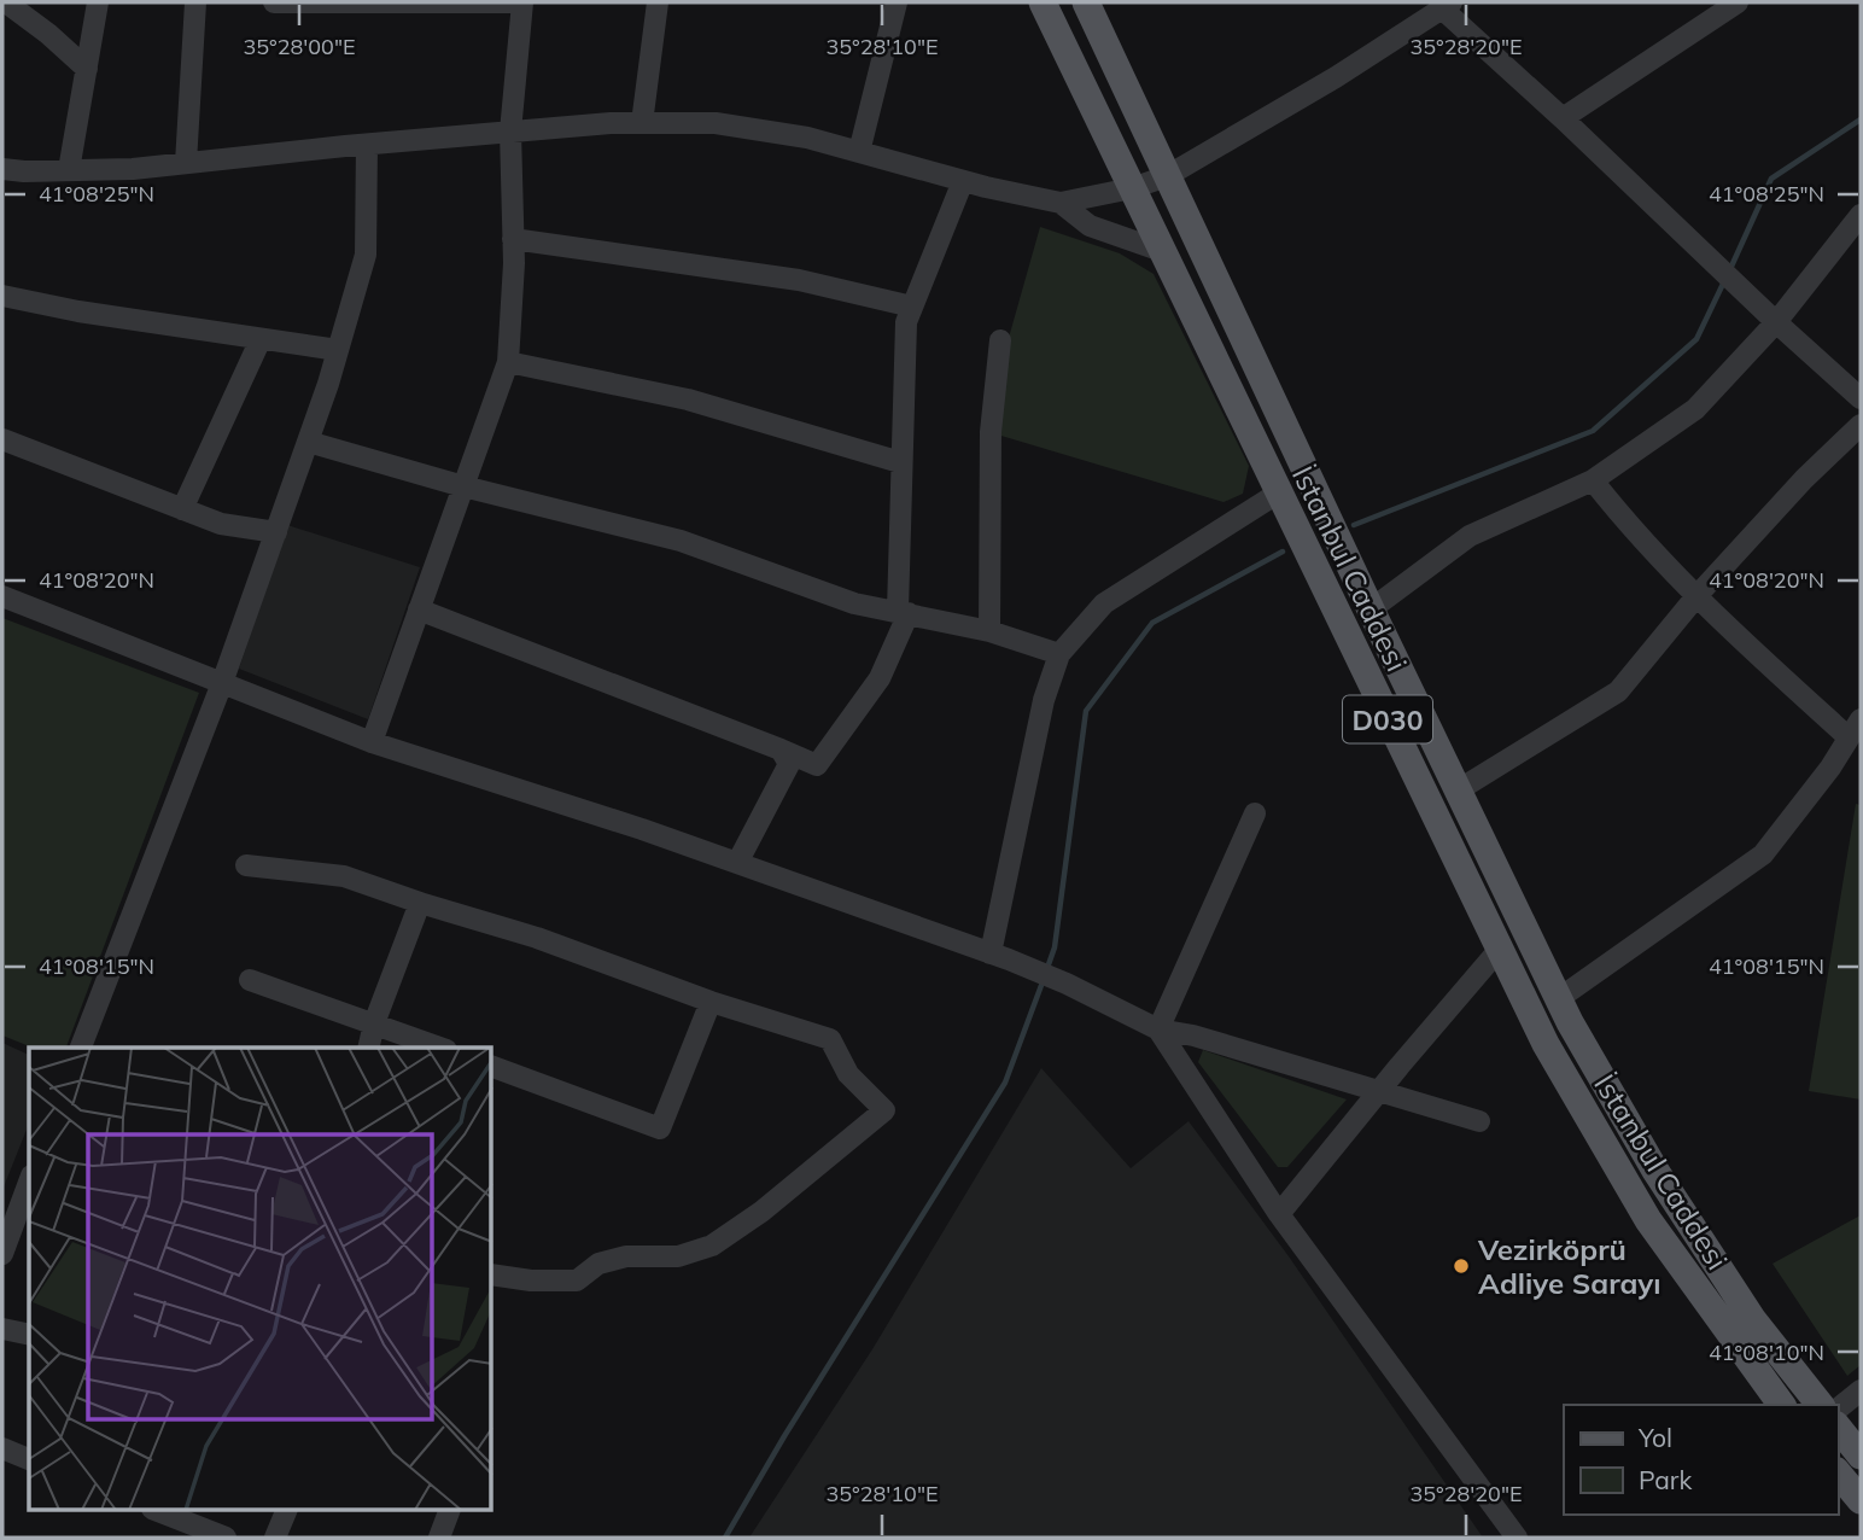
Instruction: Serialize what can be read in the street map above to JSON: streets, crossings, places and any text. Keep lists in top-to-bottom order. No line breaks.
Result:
{"streets":{"main road":["İstanbul Caddesi","D030"]},"places":["Vezirköprü Adliye Sarayı"],"legend":["Yol","Park"],"coordinates":["35°28'00\"E","35°28'10\"E","35°28'20\"E","41°08'25\"N","41°08'20\"N","41°08'15\"N","41°08'10\"N"]}
